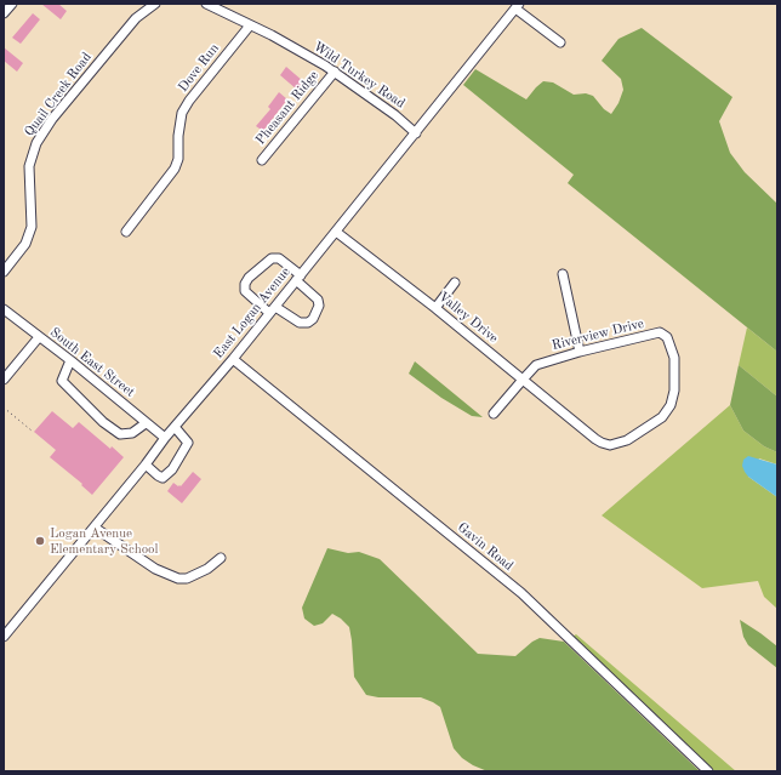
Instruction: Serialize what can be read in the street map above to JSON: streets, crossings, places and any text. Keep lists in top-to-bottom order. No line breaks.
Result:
{"streets":{"street":["Dove Run","Wild Turkey Road","Quail Creek Road","Pheasant Ridge","East Logan Avenue","Valley Drive","Riverview Drive","South East Street","Gavin Road"]},"crossings":[["Dove Run","Wild Turkey Road"],["Wild Turkey Road","Pheasant Ridge"],["Wild Turkey Road","East Logan Avenue"],["East Logan Avenue","Valley Drive"],["East Logan Avenue","South East Street"],["East Logan Avenue","Gavin Road"],["Valley Drive","Riverview Drive"]],"places":["Logan Avenue Elementary School"]}
